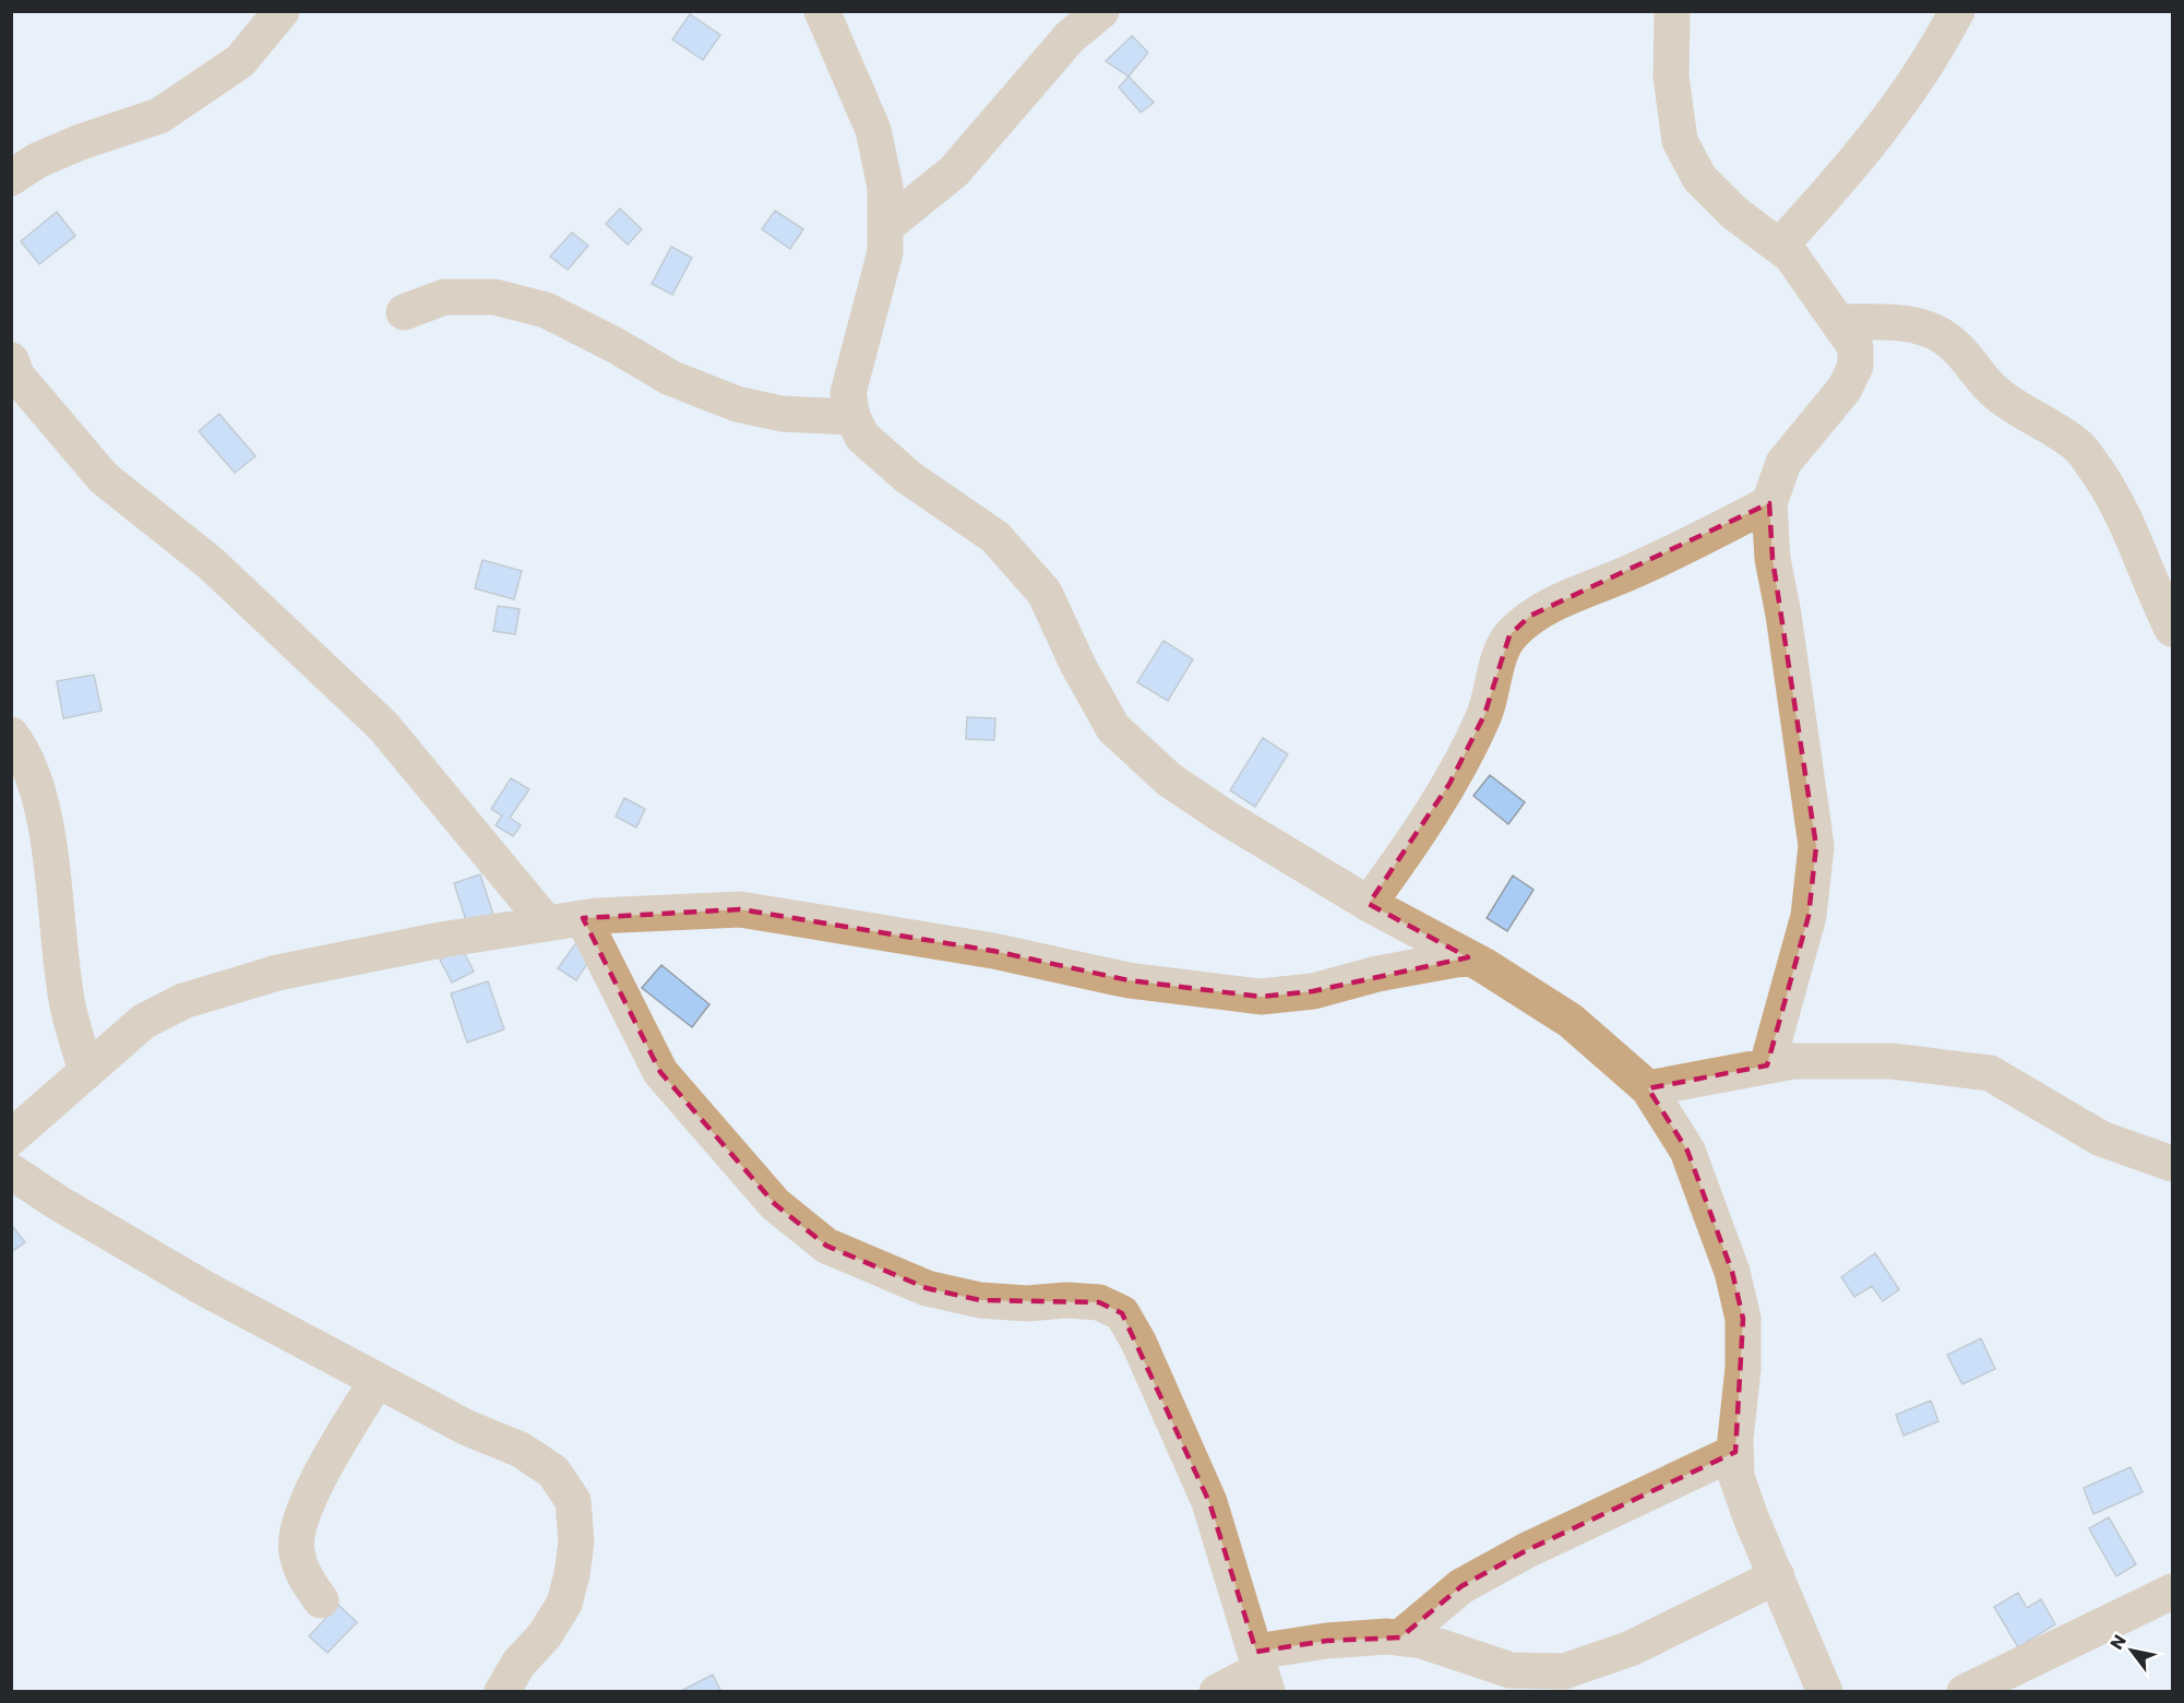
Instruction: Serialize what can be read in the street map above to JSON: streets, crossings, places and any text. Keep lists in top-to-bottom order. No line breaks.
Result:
{"north":"top left"}
